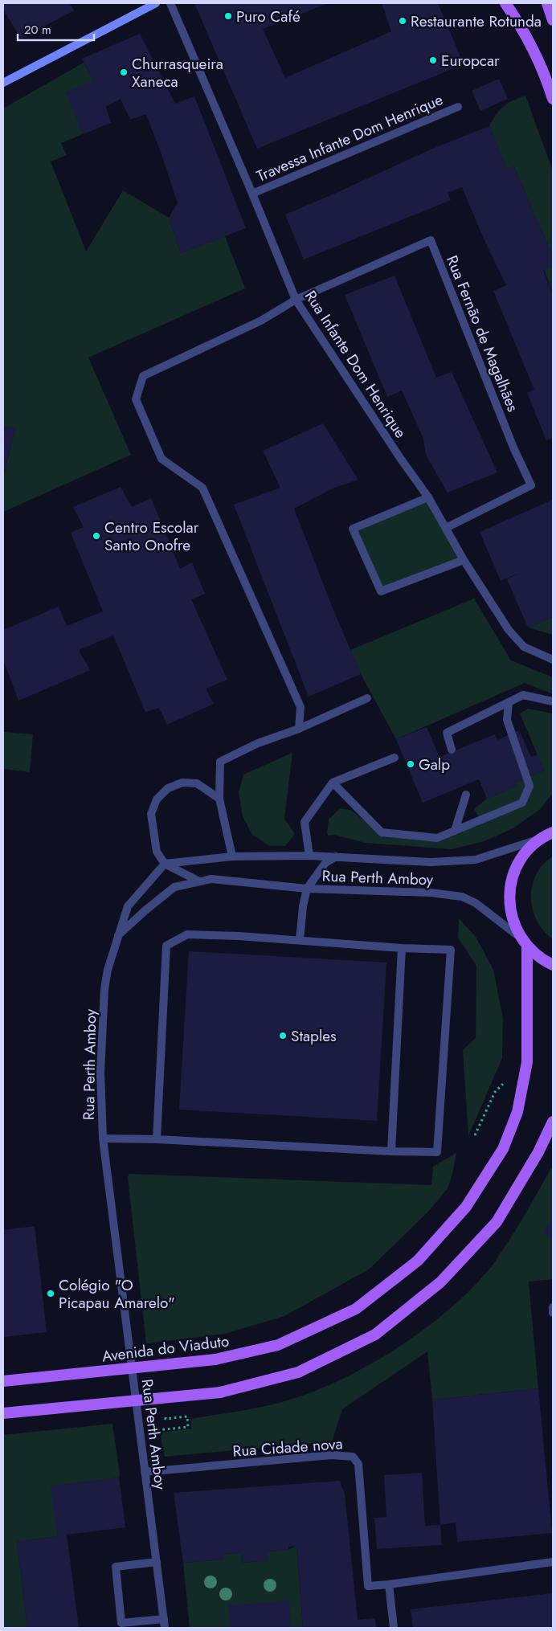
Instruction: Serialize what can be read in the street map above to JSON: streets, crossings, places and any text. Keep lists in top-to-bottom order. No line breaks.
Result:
{"streets":{"main road":["Avenida do Viaduto"],"street":["Travessa Infante Dom Henrique","Rua Fernão de Magalhães","Rua Infante Dom Henrique","Rua Perth Amboy","Rua Cidade nova"]},"crossings":[["Travessa Infante Dom Henrique","Rua Infante Dom Henrique"],["Rua Fernão de Magalhães","Rua Infante Dom Henrique"],["Rua Perth Amboy","Avenida do Viaduto"],["Rua Perth Amboy","Rua Cidade nova"]],"places":["Puro Café","Restaurante Rotunda","Europcar","Churrasqueira Xaneca","Centro Escolar Santo Onofre","Galp","Staples","Colégio \"O Picapau Amarelo\""],"scale_bar":"20 m"}
